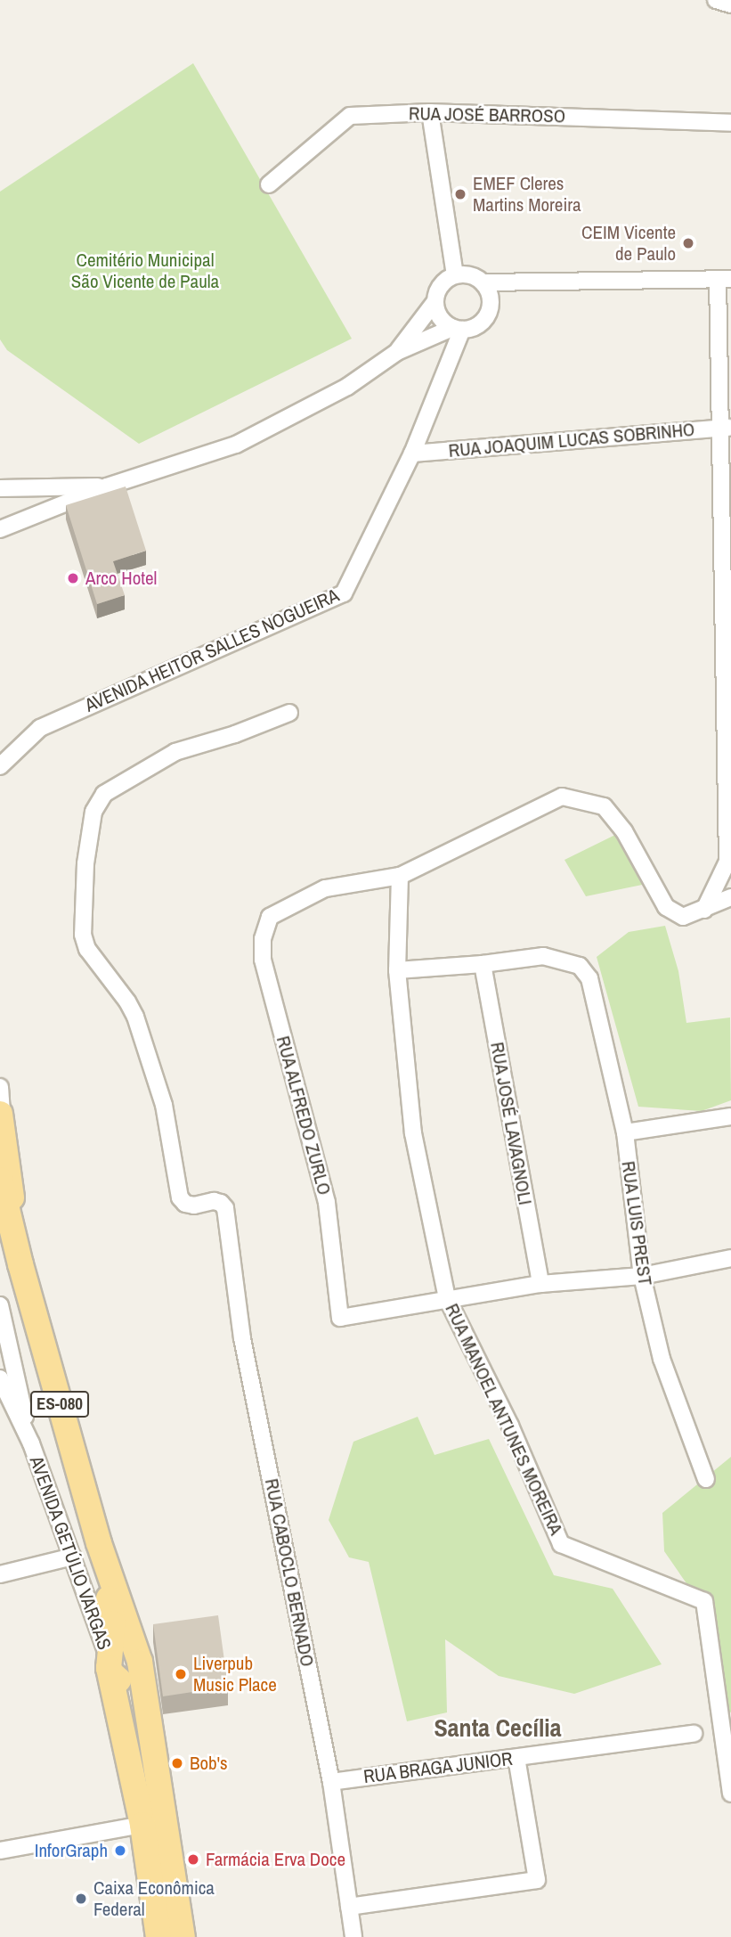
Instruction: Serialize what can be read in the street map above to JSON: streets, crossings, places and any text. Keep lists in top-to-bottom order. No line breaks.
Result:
{"streets":{"main road":["ES-080","AVENIDA GETÚLIO VARGAS"],"street":["RUA JOSÉ BARROSO","RUA JOAQUIM LUCAS SOBRINHO","AVENIDA HEITOR SALLES NOGUEIRA","RUA ALFREDO ZURLO","RUA JOSÉ LAVAGNOLI","RUA LUIS PREST","RUA MANOEL ANTUNES MOREIRA","RUA CABOCLO BERNADO","RUA BRAGA JUNIOR"]},"crossings":[["RUA JOAQUIM LUCAS SOBRINHO","AVENIDA HEITOR SALLES NOGUEIRA"],["RUA ALFREDO ZURLO","RUA MANOEL ANTUNES MOREIRA"],["RUA JOSÉ LAVAGNOLI","RUA LUIS PREST"],["ES-080","AVENIDA GETÚLIO VARGAS"],["RUA CABOCLO BERNADO","RUA BRAGA JUNIOR"]],"districts":["Santa Cecília"],"parks":["Cemitério Municipal São Vicente de Paula"],"places":["EMEF Cleres Martins Moreira","CEIM Vicente de Paulo","Arco Hotel","Liverpub Music Place","Bob's","InforGraph","Farmácia Erva Doce","Caixa Econômica Federal"]}
